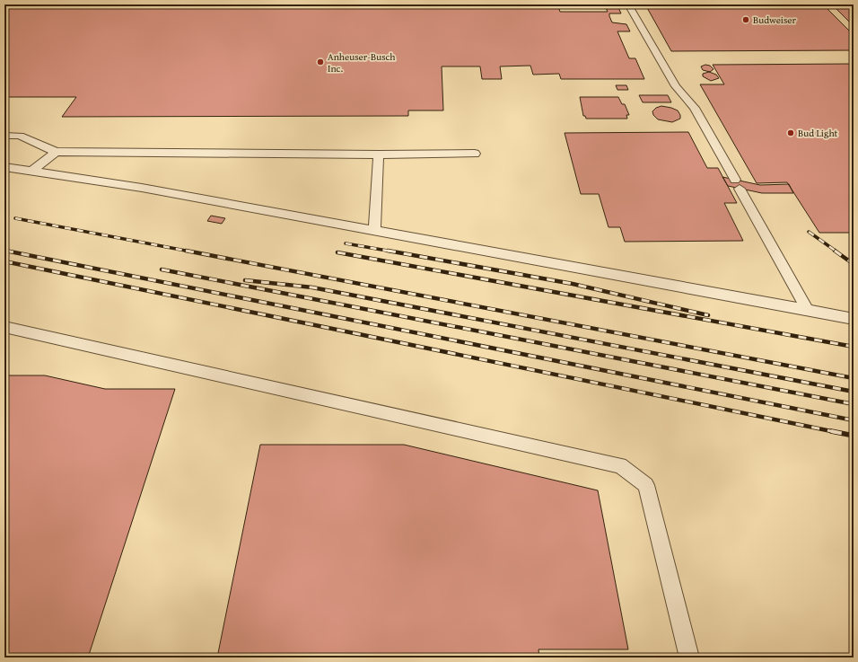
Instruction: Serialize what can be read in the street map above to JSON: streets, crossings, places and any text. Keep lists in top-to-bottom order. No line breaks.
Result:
{"places":["Budweiser","Anheuser-Busch Inc.","Bud Light"]}
